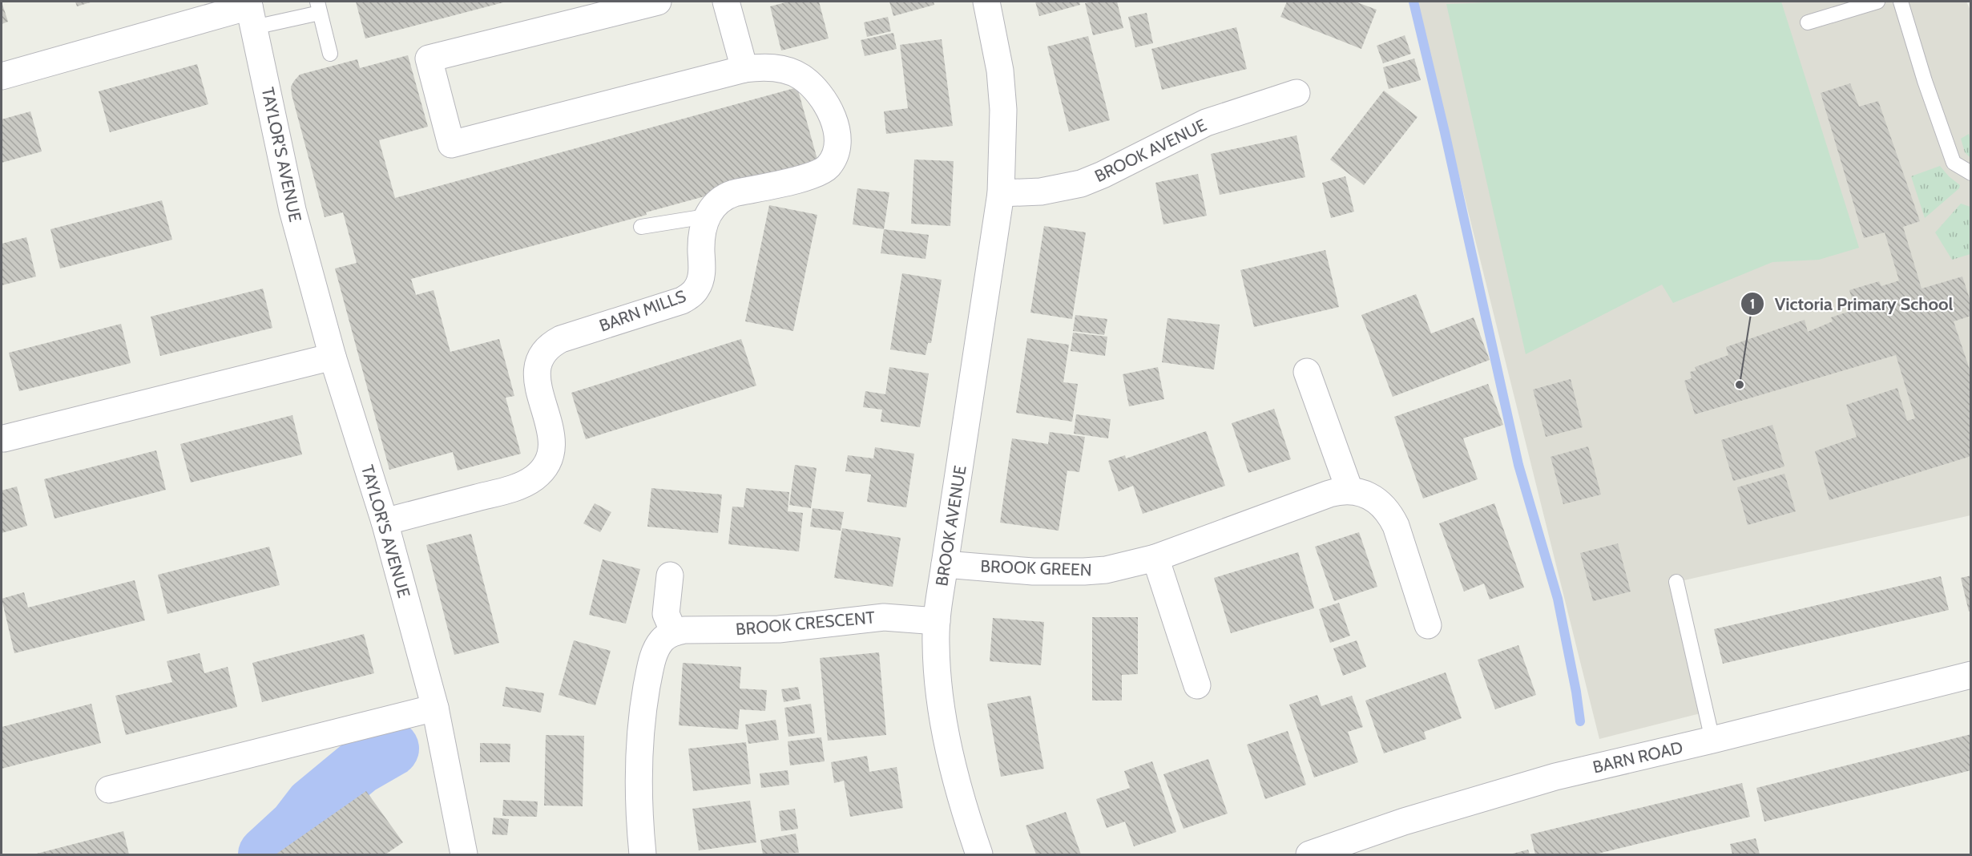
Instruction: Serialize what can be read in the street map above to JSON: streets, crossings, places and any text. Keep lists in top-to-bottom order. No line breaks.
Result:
{"streets":{"street":["BROOK AVENUE","TAYLOR'S AVENUE","BARN MILLS","BROOK GREEN","BROOK CRESCENT","BARN ROAD"]},"crossings":[["BROOK AVENUE","BROOK GREEN"],["BROOK AVENUE","BROOK CRESCENT"],["TAYLOR'S AVENUE","BARN MILLS"]],"places":["Victoria Primary School"]}
